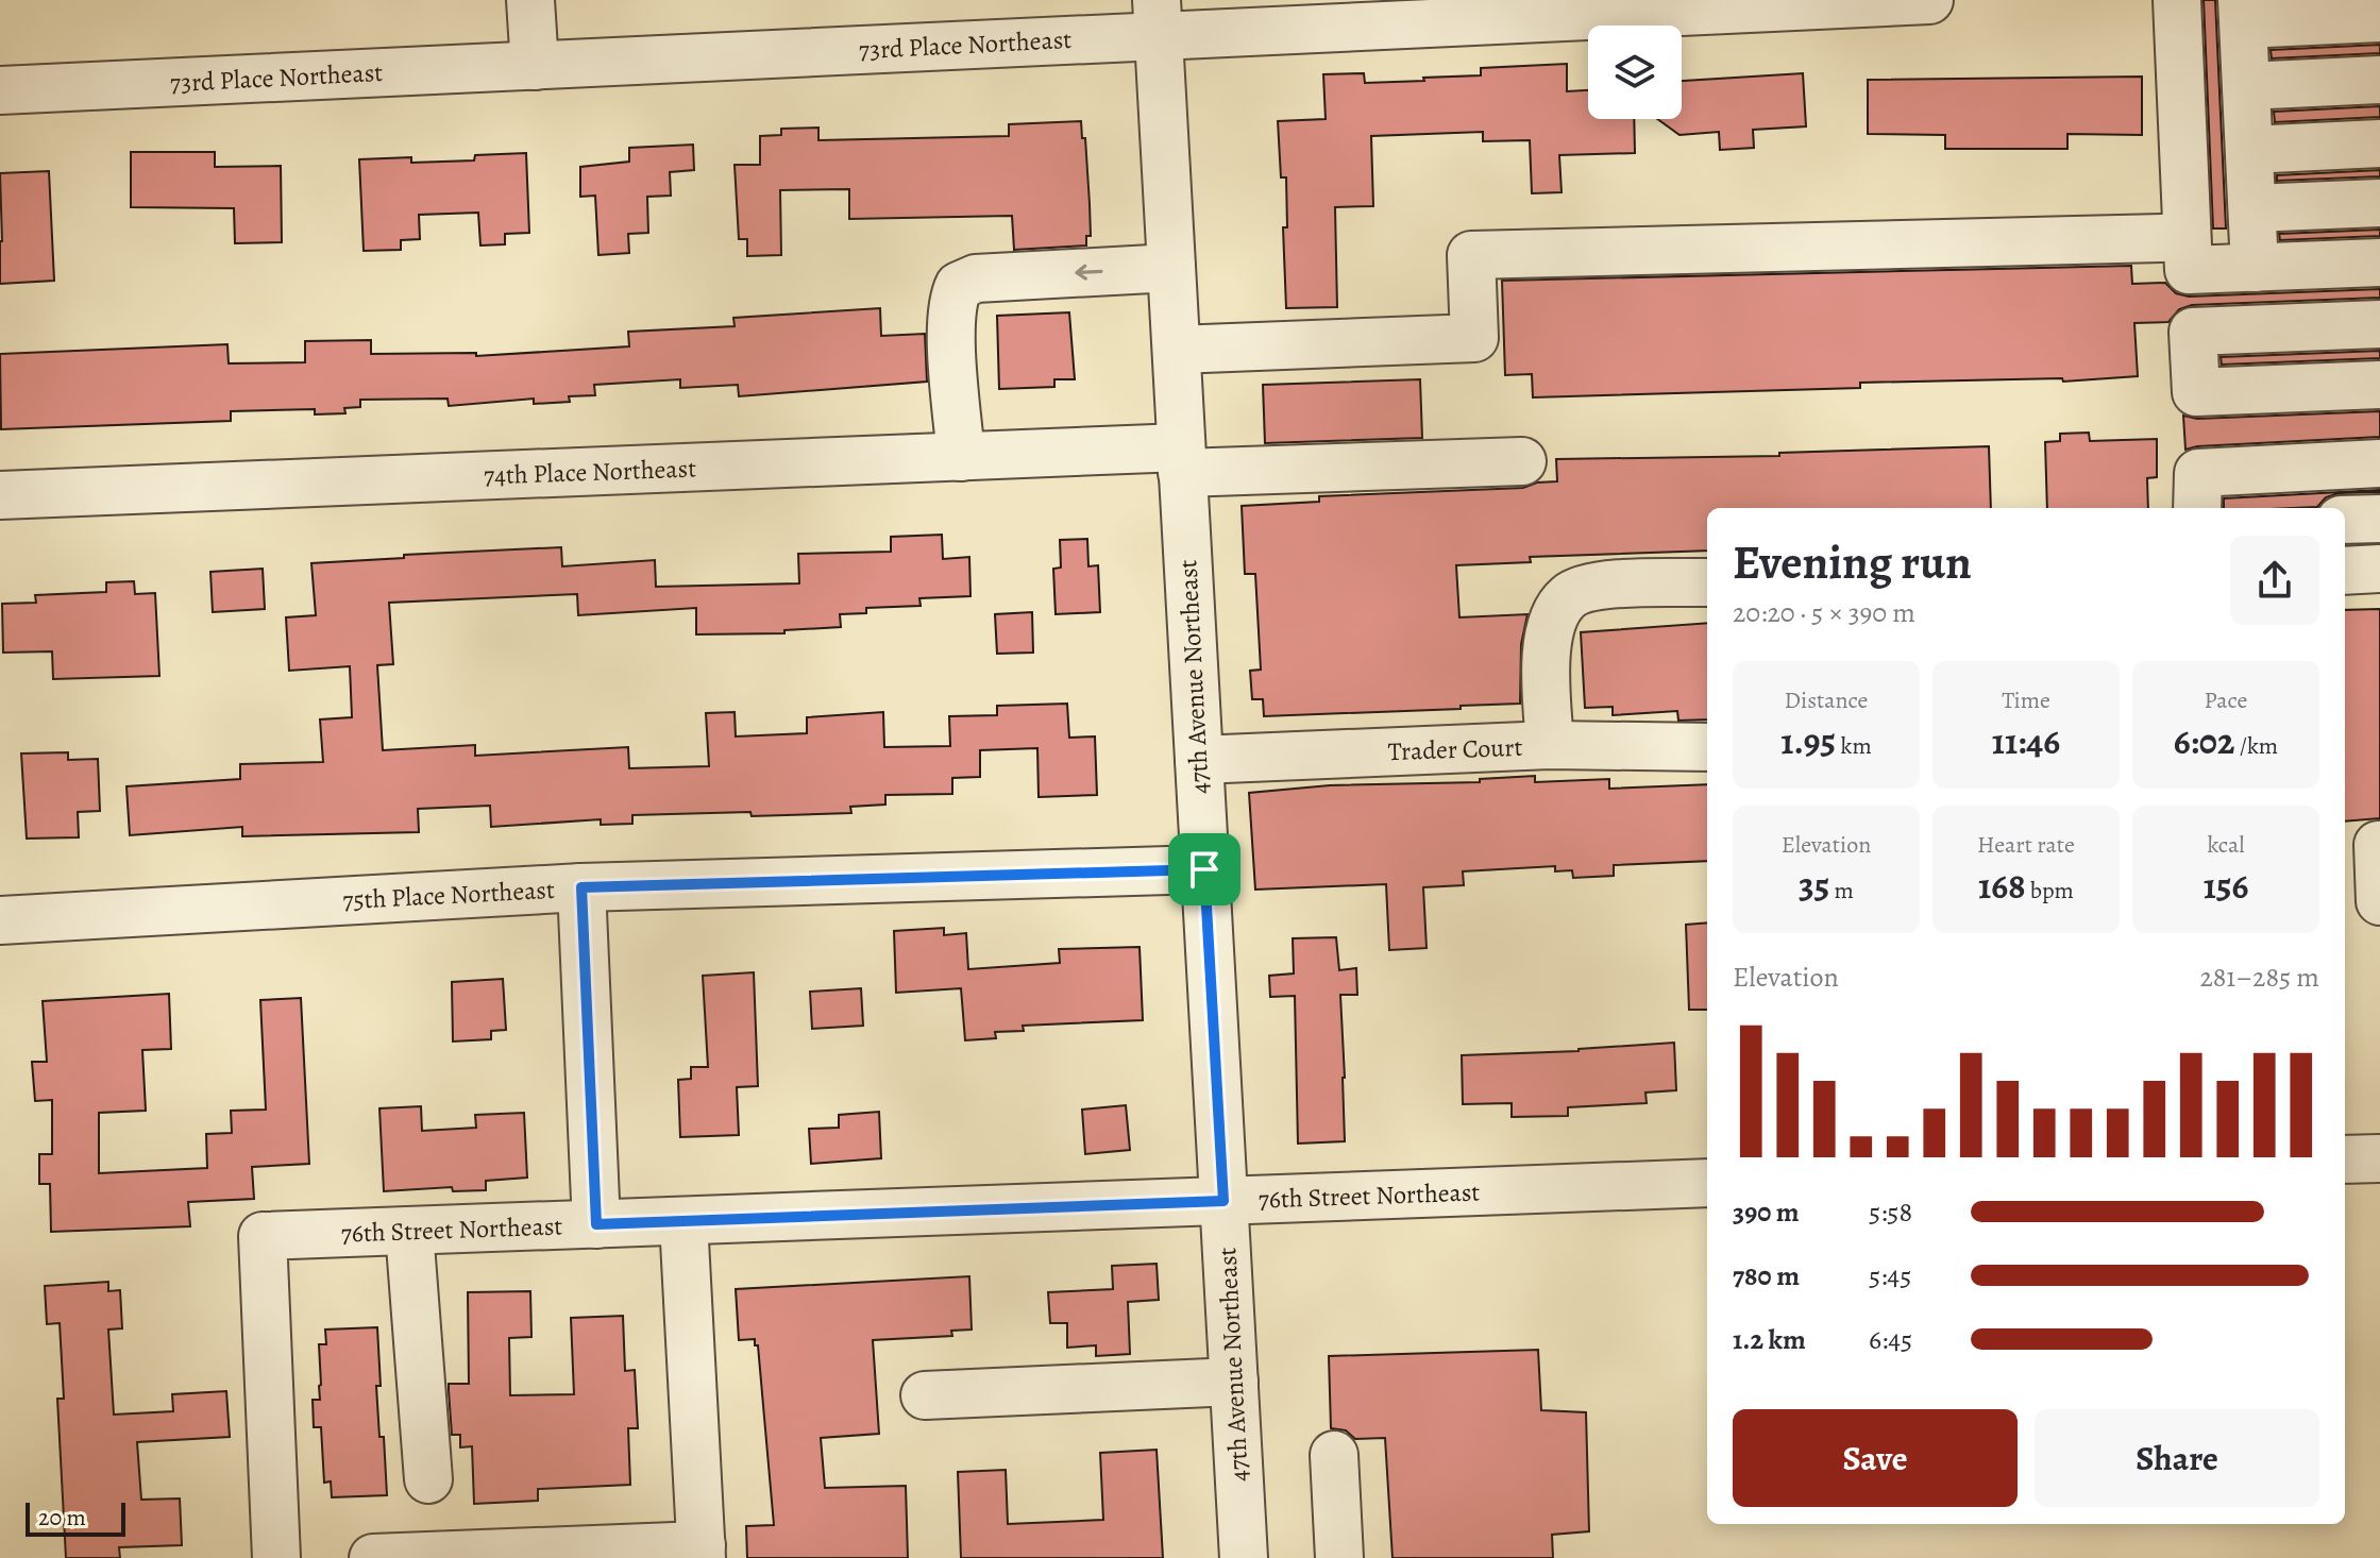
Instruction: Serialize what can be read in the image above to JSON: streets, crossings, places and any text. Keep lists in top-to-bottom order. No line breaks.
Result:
{"streets":{"street":["73rd Place Northeast","74th Place Northeast","47th Avenue Northeast","Trader Court","75th Place Northeast","76th Street Northeast"]},"crossings":[["73rd Place Northeast","47th Avenue Northeast"],["74th Place Northeast","47th Avenue Northeast"],["47th Avenue Northeast","Trader Court"],["47th Avenue Northeast","75th Place Northeast"],["47th Avenue Northeast","76th Street Northeast"]],"scale_bar":"20 m","page":{"heading":["Evening run","20:20 · 5 × 390 m"],"stats":[["Distance","1.95 km"],["Time","11:46"],["Pace","6:02 /km"],["Elevation","35 m"],["Heart rate","168 bpm"],["kcal","156"]],"chart":["Elevation","281–285 m"],"list":[{"name":"390 m","note":"5:58"},{"name":"780 m","note":"5:45"},{"name":"1.2 km","note":"6:45"}],"buttons":["Save","Share"],"scale":"20 m"}}
